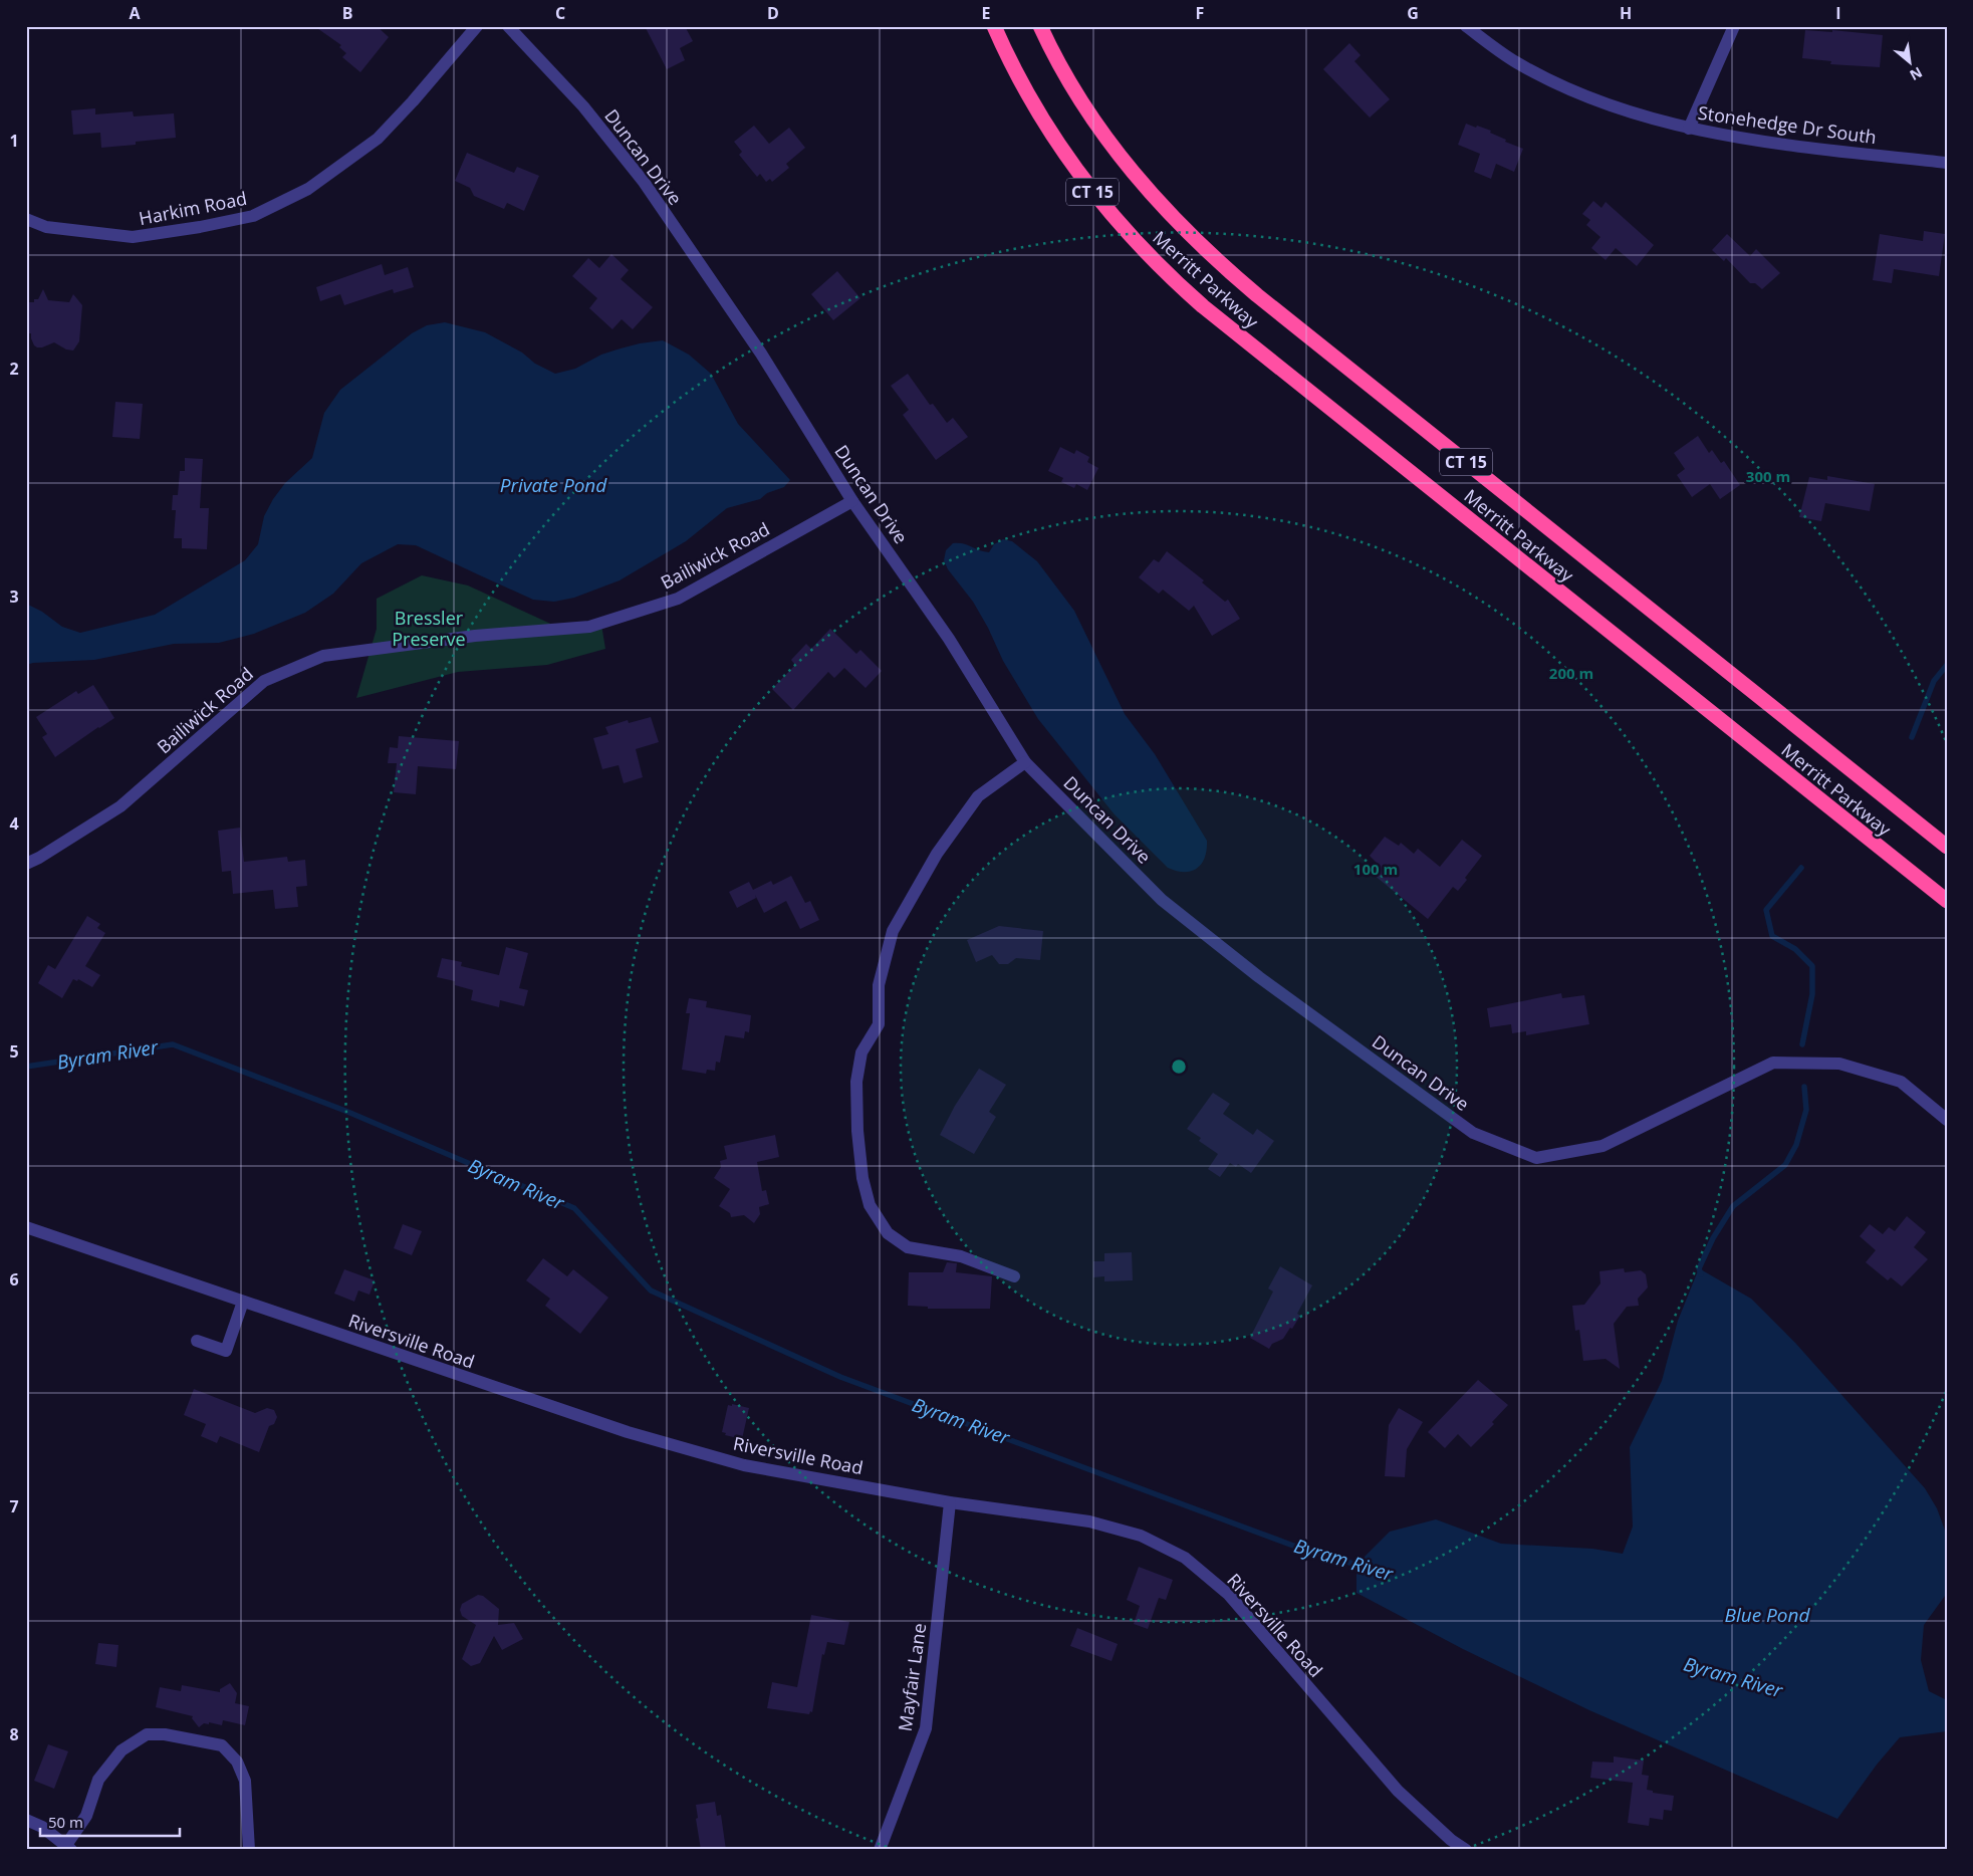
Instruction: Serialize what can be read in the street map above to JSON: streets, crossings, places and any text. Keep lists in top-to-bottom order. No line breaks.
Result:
{"streets":{"highway":["CT 15","Merritt Parkway"],"street":["Stonehedge Dr South","Duncan Drive","Harkim Road","Bailiwick Road","Riversville Road","Mayfair Lane"]},"crossings":[["Duncan Drive","Bailiwick Road"],["Riversville Road","Mayfair Lane"]],"water":["Private Pond","Byram River","Blue Pond"],"parks":["Bressler Preserve"],"scale_bar":"50 m","north":"bottom right","grid":{"columns":["A","B","C","D","E","F","G","H","I"],"rows":["1","2","3","4","5","6","7","8"]},"rings":["300 m","200 m","100 m"]}
